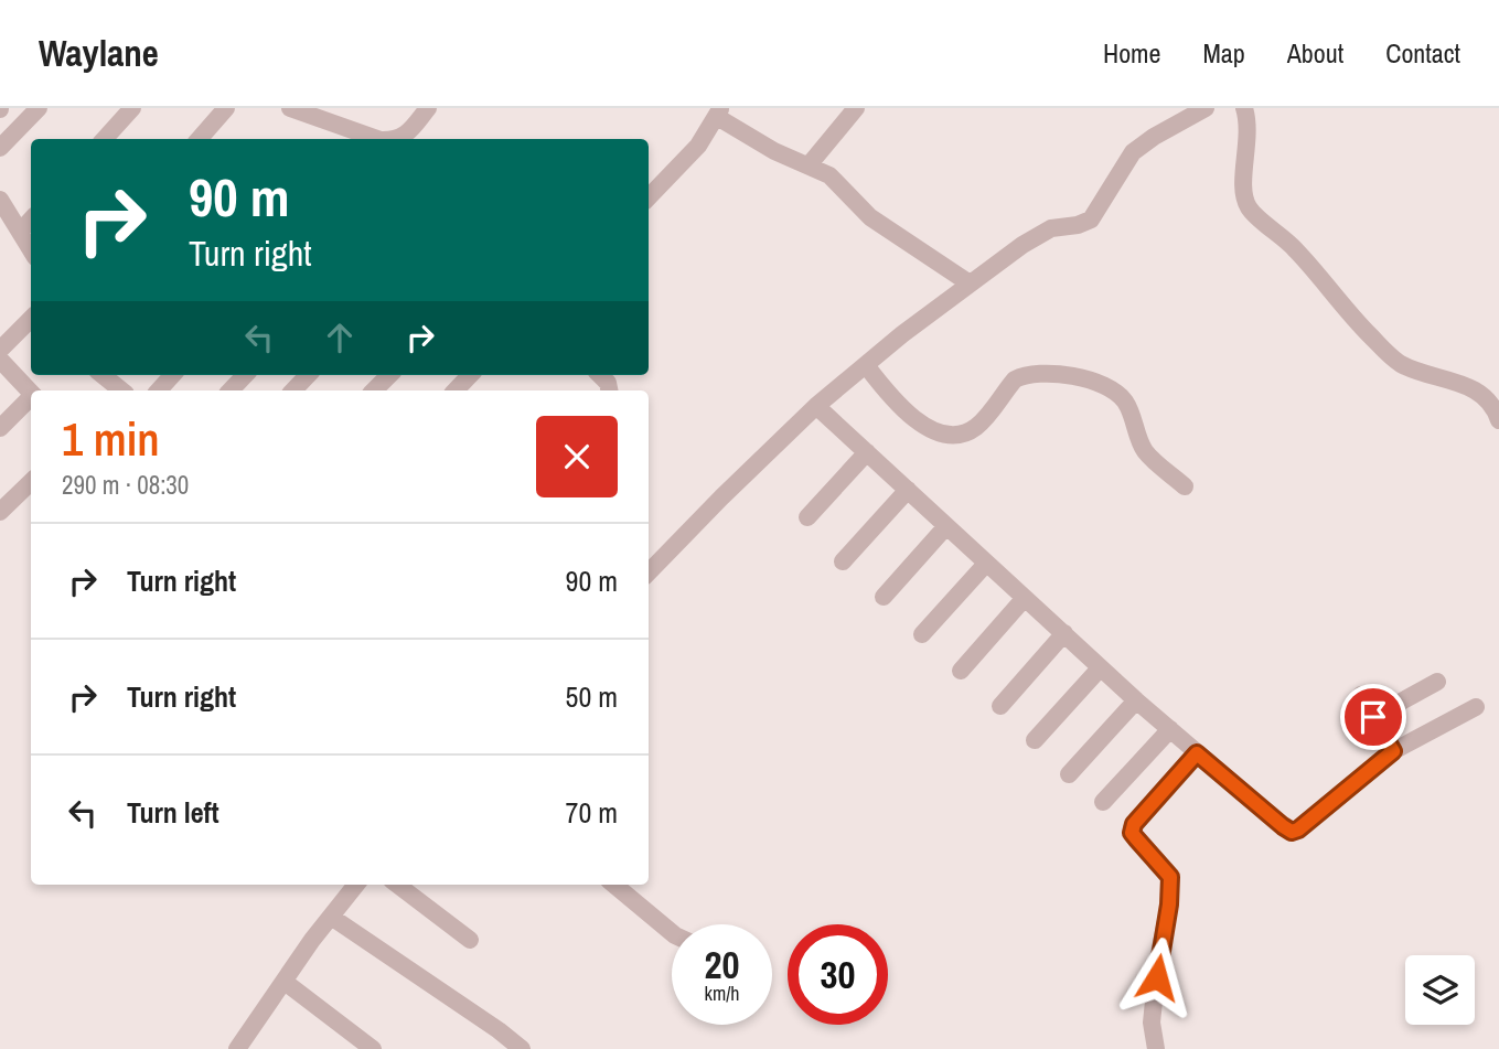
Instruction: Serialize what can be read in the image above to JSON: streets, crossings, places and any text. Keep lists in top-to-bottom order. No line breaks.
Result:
{"page":{"header":"Waylane","nav":["Home","Map","About","Contact"],"turn":["90 m","Turn right"],"heading":["1 min","290 m · 08:30"],"list":[{"name":"Turn right","value":"90 m"},{"name":"Turn right","value":"50 m"},{"name":"Turn left","value":"70 m"}],"speed":"20 km/h","limit":"30"}}
